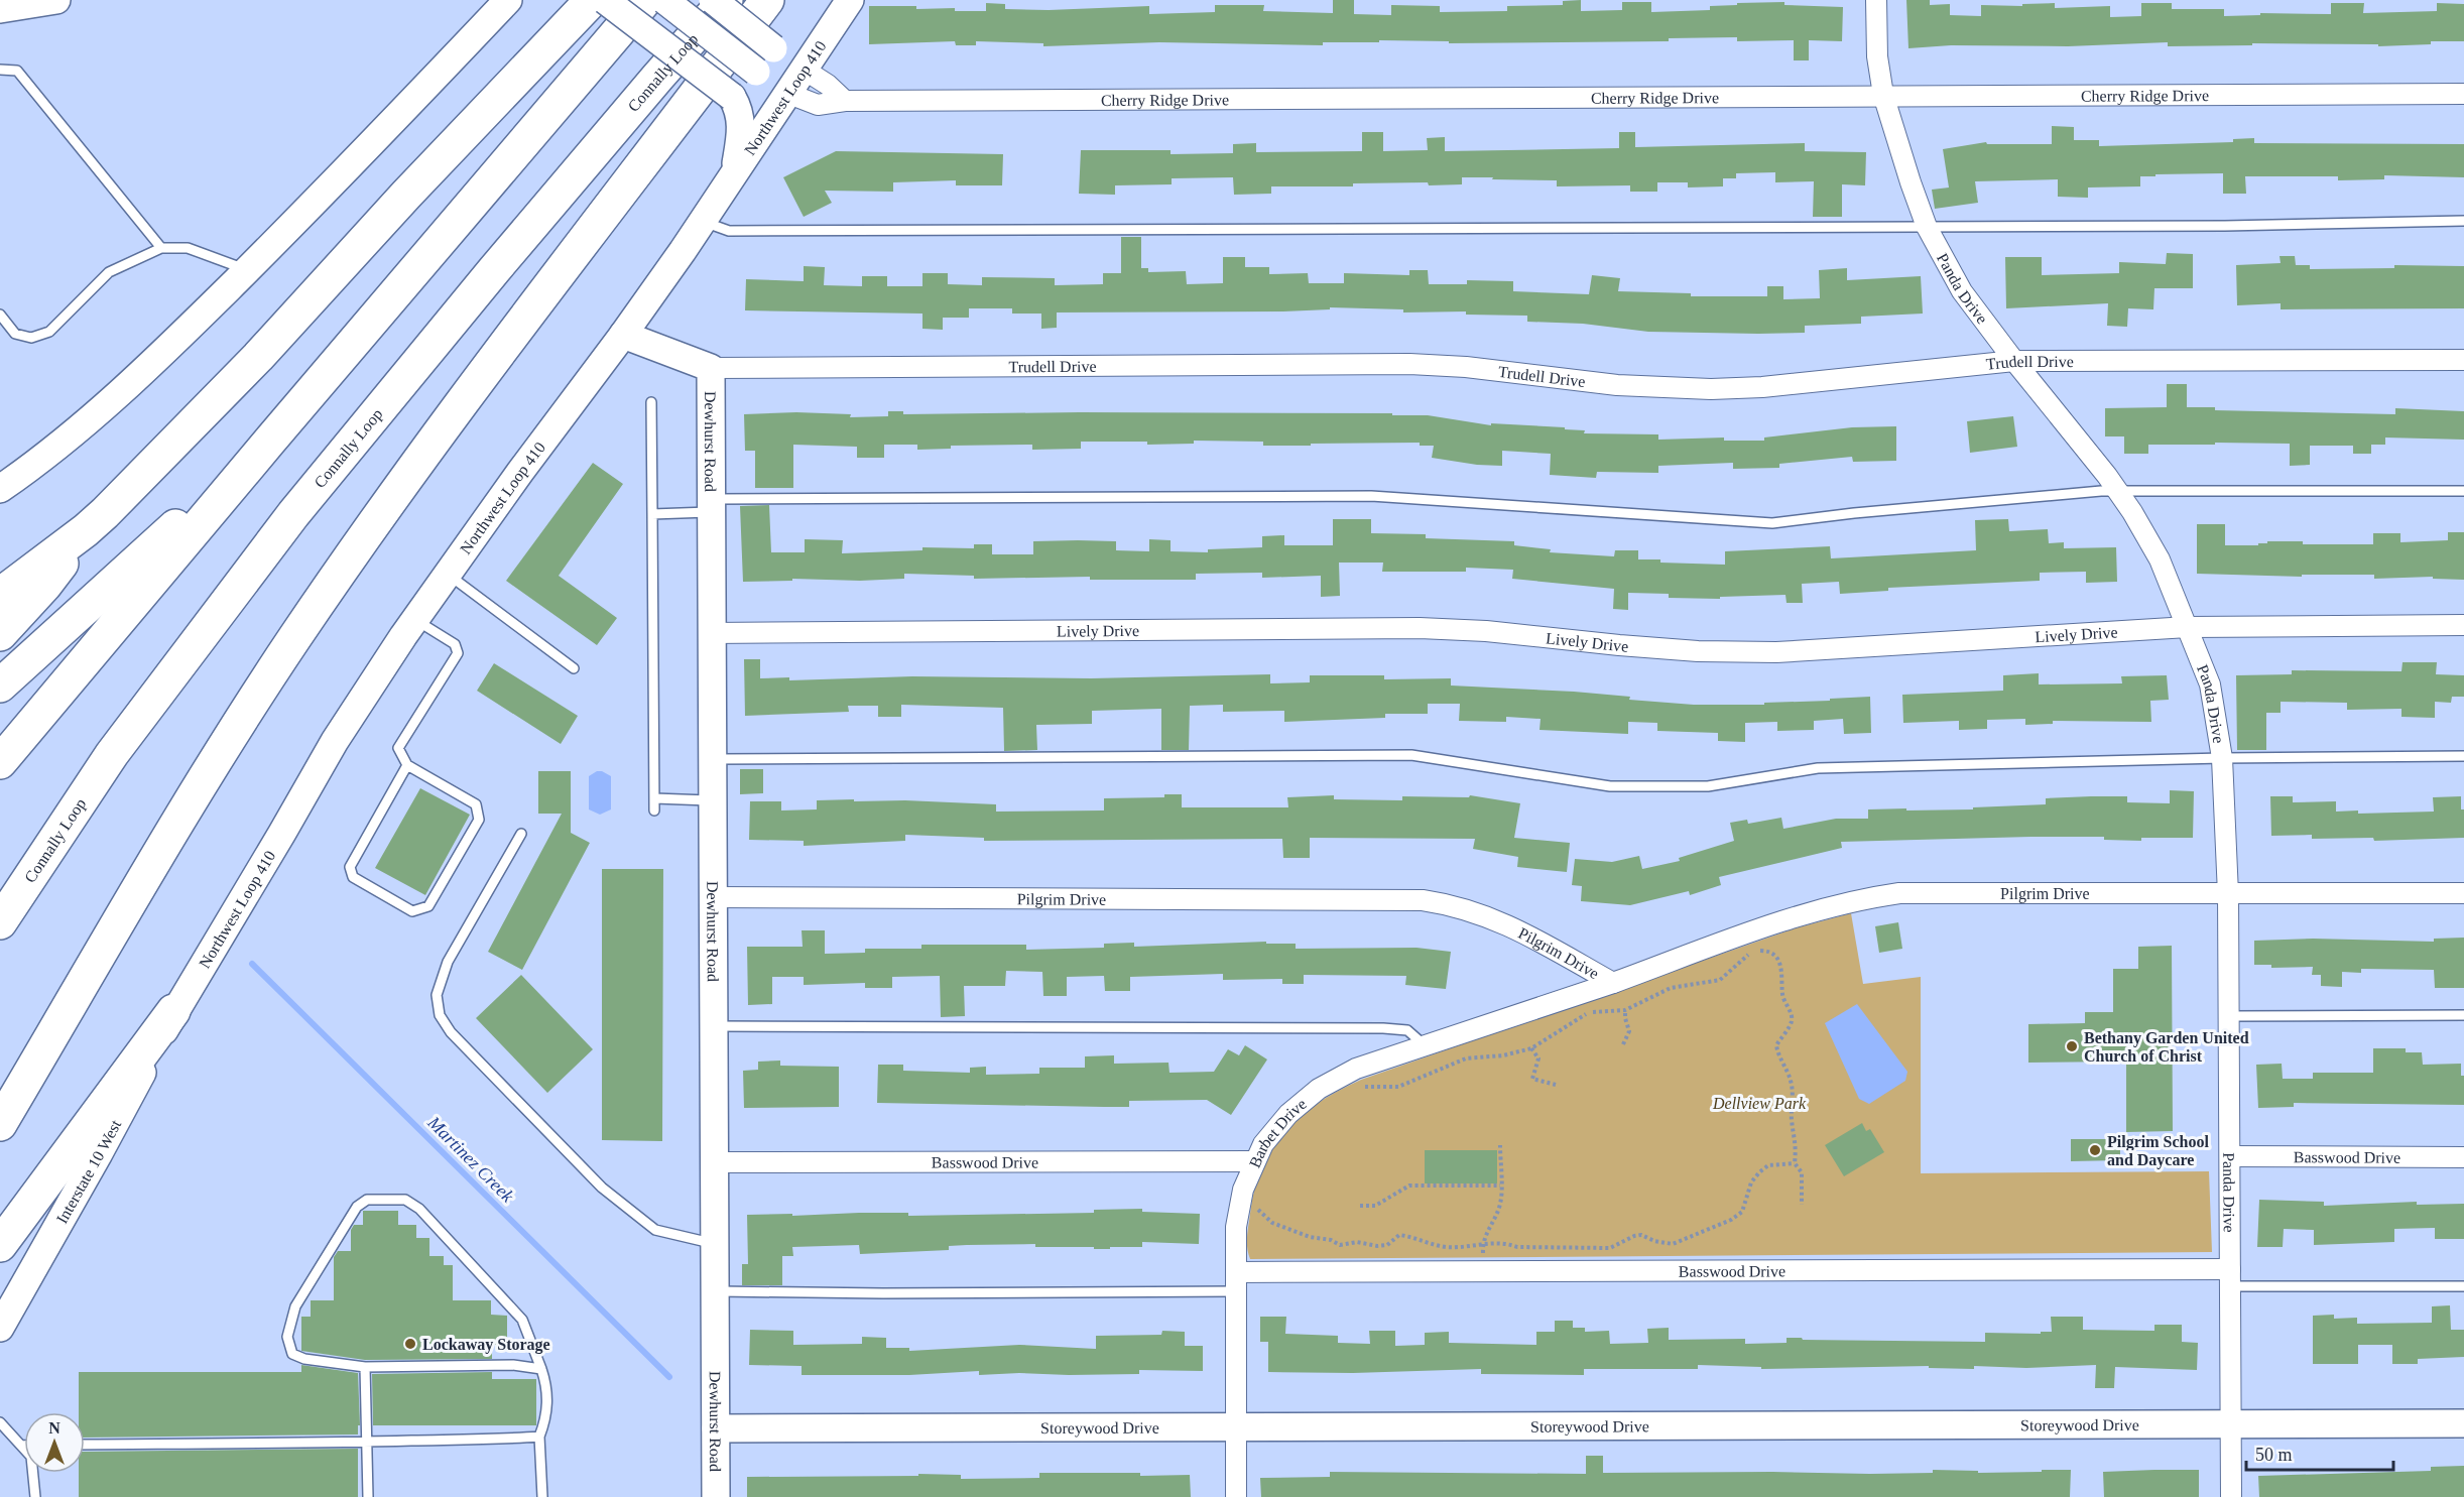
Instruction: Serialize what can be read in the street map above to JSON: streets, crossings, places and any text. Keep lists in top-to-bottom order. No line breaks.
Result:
{"streets":{"highway":["Connally Loop"],"street":["Cherry Ridge Drive","Northwest Loop 410","Panda Drive","Trudell Drive","Dewhurst Road","Lively Drive","Pilgrim Drive","Barbet Drive","Basswood Drive","Interstate 10 West","Storeywood Drive"]},"crossings":[["Cherry Ridge Drive","Northwest Loop 410"],["Cherry Ridge Drive","Panda Drive"],["Northwest Loop 410","Trudell Drive"],["Northwest Loop 410","Interstate 10 West"],["Panda Drive","Trudell Drive"],["Panda Drive","Lively Drive"],["Panda Drive","Pilgrim Drive"],["Panda Drive","Basswood Drive"],["Panda Drive","Storeywood Drive"],["Trudell Drive","Dewhurst Road"],["Dewhurst Road","Lively Drive"],["Dewhurst Road","Pilgrim Drive"],["Dewhurst Road","Basswood Drive"],["Dewhurst Road","Storeywood Drive"],["Pilgrim Drive","Barbet Drive"],["Barbet Drive","Basswood Drive"],["Barbet Drive","Storeywood Drive"]],"water":["Martinez Creek"],"parks":["Dellview Park"],"places":["Bethany Garden United Church of Christ","Pilgrim School and Daycare","Lockaway Storage"],"scale_bar":"50 m","north":"top"}
